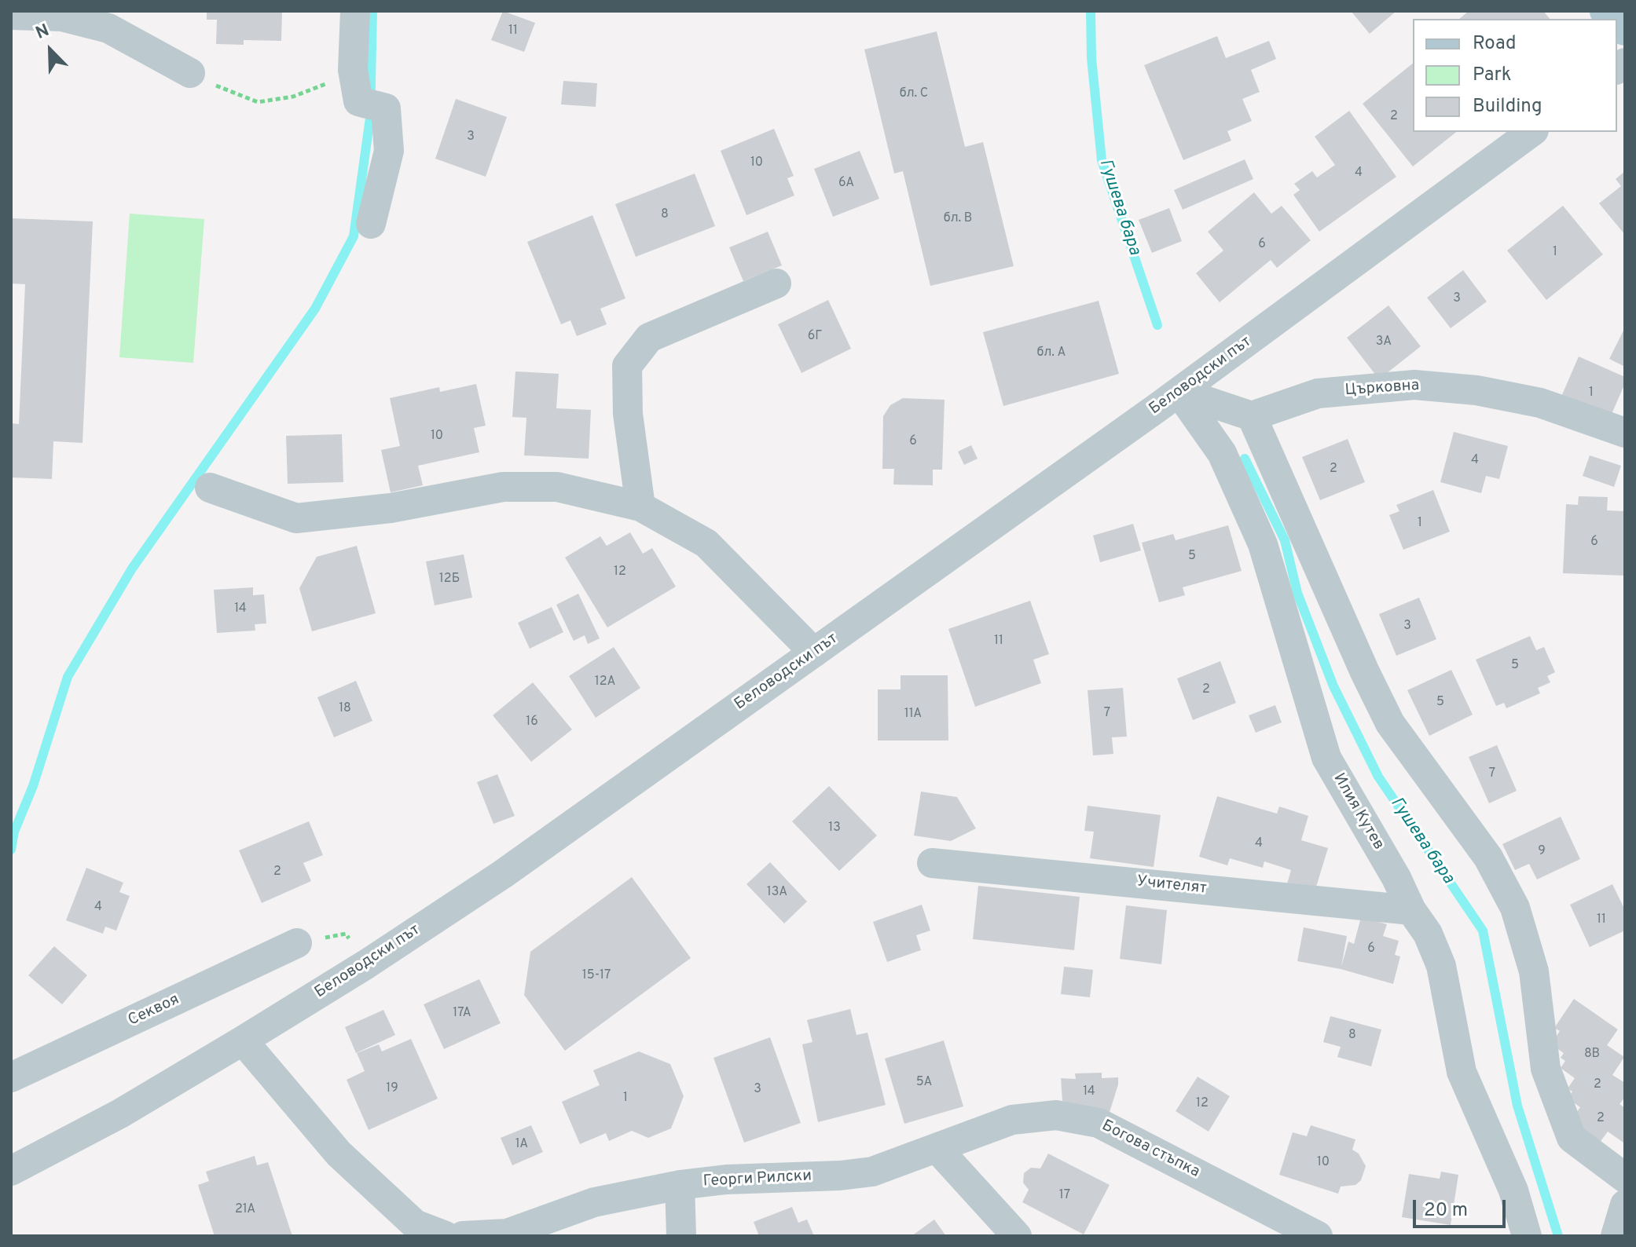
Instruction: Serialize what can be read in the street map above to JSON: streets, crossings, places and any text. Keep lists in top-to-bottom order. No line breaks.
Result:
{"streets":{"street":["Беловодски път","Църковна","Илия Кутев","Учителят","Секвоя","Богова стъпка","Георги Рилски"]},"crossings":[["Беловодски път","Илия Кутев"],["Илия Кутев","Учителят"],["Богова стъпка","Георги Рилски"]],"water":["Гушева бара"],"house_numbers":["11","бл. C","2","3","10","4","6А","8","бл. B","6","1","3","6Г","3А","бл. A","1","10","6","4","2","1","6","5","12","12Б","14","3","11","5","12А","2","5","18","7","11А","16","7","13","4","9","2","13А","4","11","6","15-17","17А","8","8В","5А","2","19","3","14","1","12","2","1А","10","17","21А"],"legend":["Road","Park","Building"],"scale_bar":"20 m","north":"top left"}
